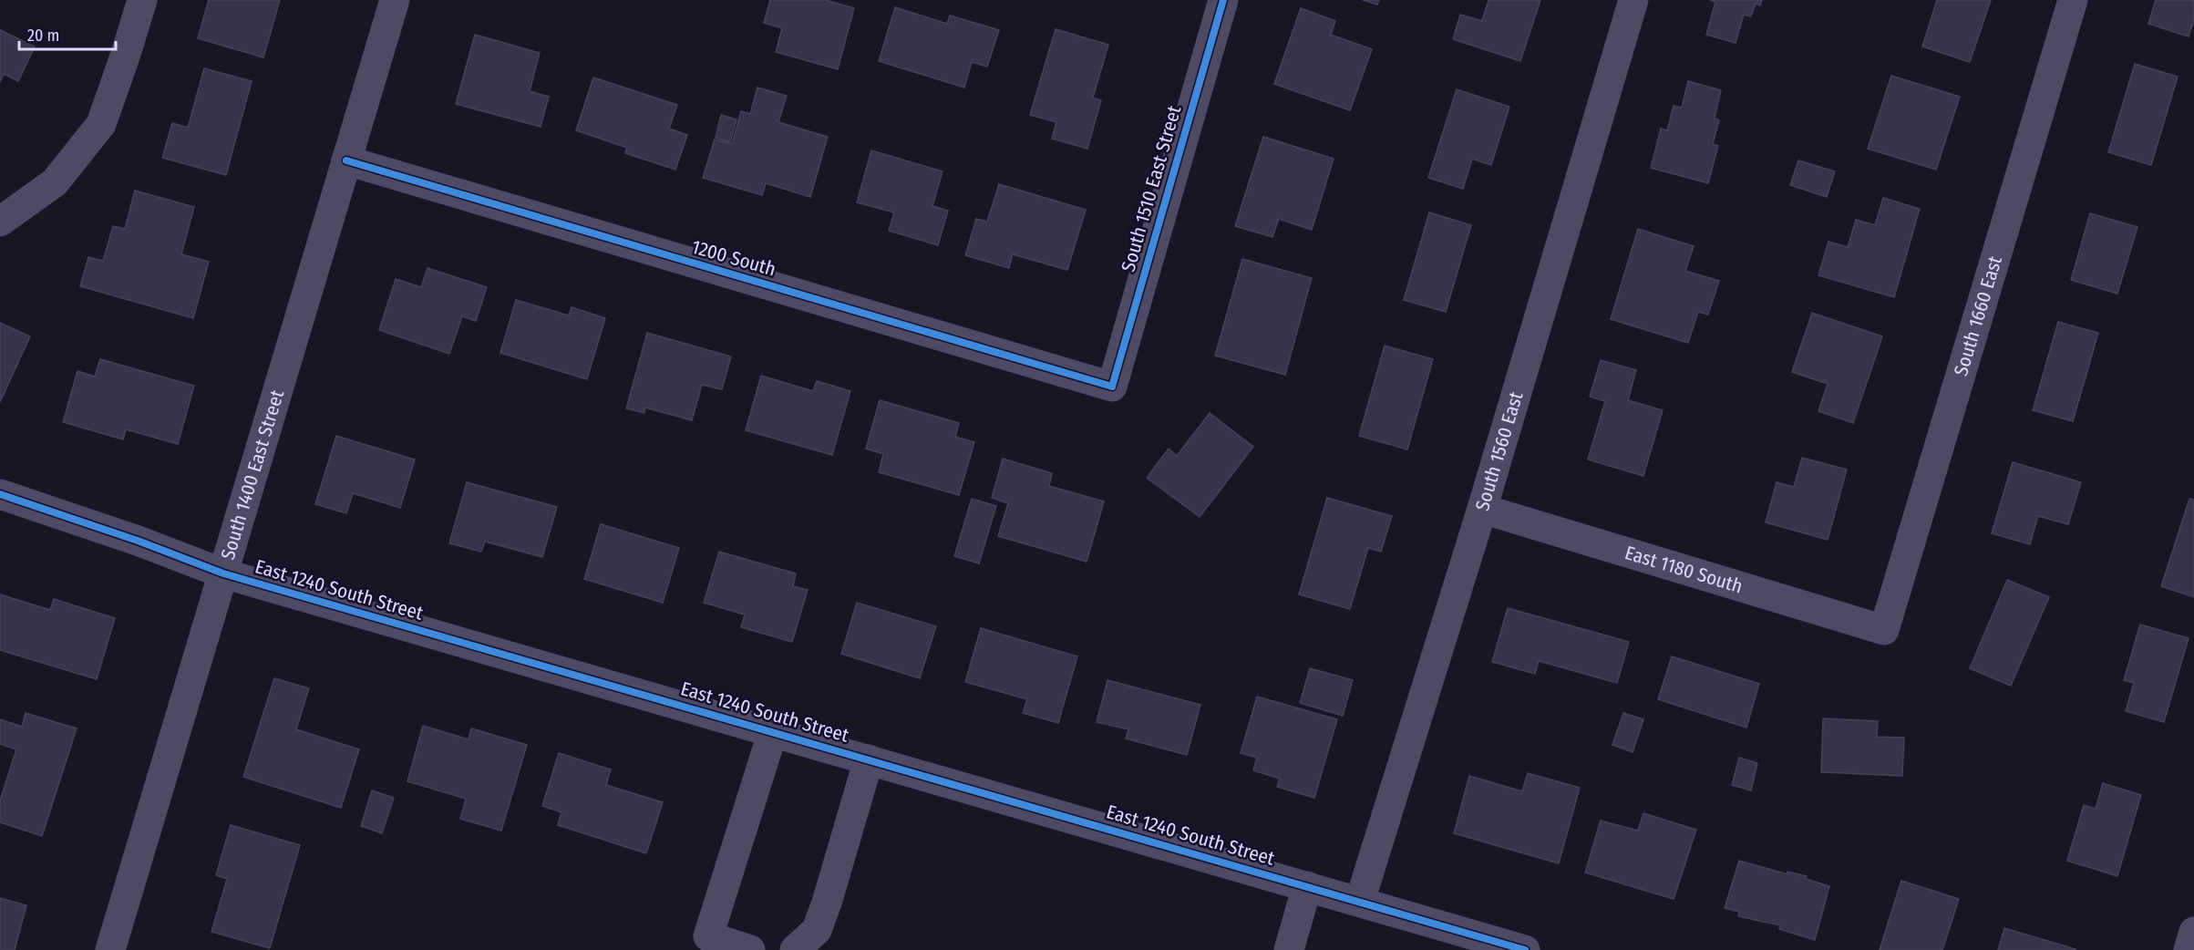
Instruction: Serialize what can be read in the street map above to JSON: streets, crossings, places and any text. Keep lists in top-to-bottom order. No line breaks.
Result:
{"streets":{"street":["South 1510 East Street","1200 South","South 1660 East","South 1560 East","South 1400 East Street","East 1180 South","East 1240 South Street"]},"crossings":[["South 1510 East Street","1200 South"],["1200 South","South 1400 East Street"],["South 1660 East","East 1180 South"],["South 1560 East","East 1180 South"],["South 1560 East","East 1240 South Street"],["South 1400 East Street","East 1240 South Street"]],"scale_bar":"20 m"}
